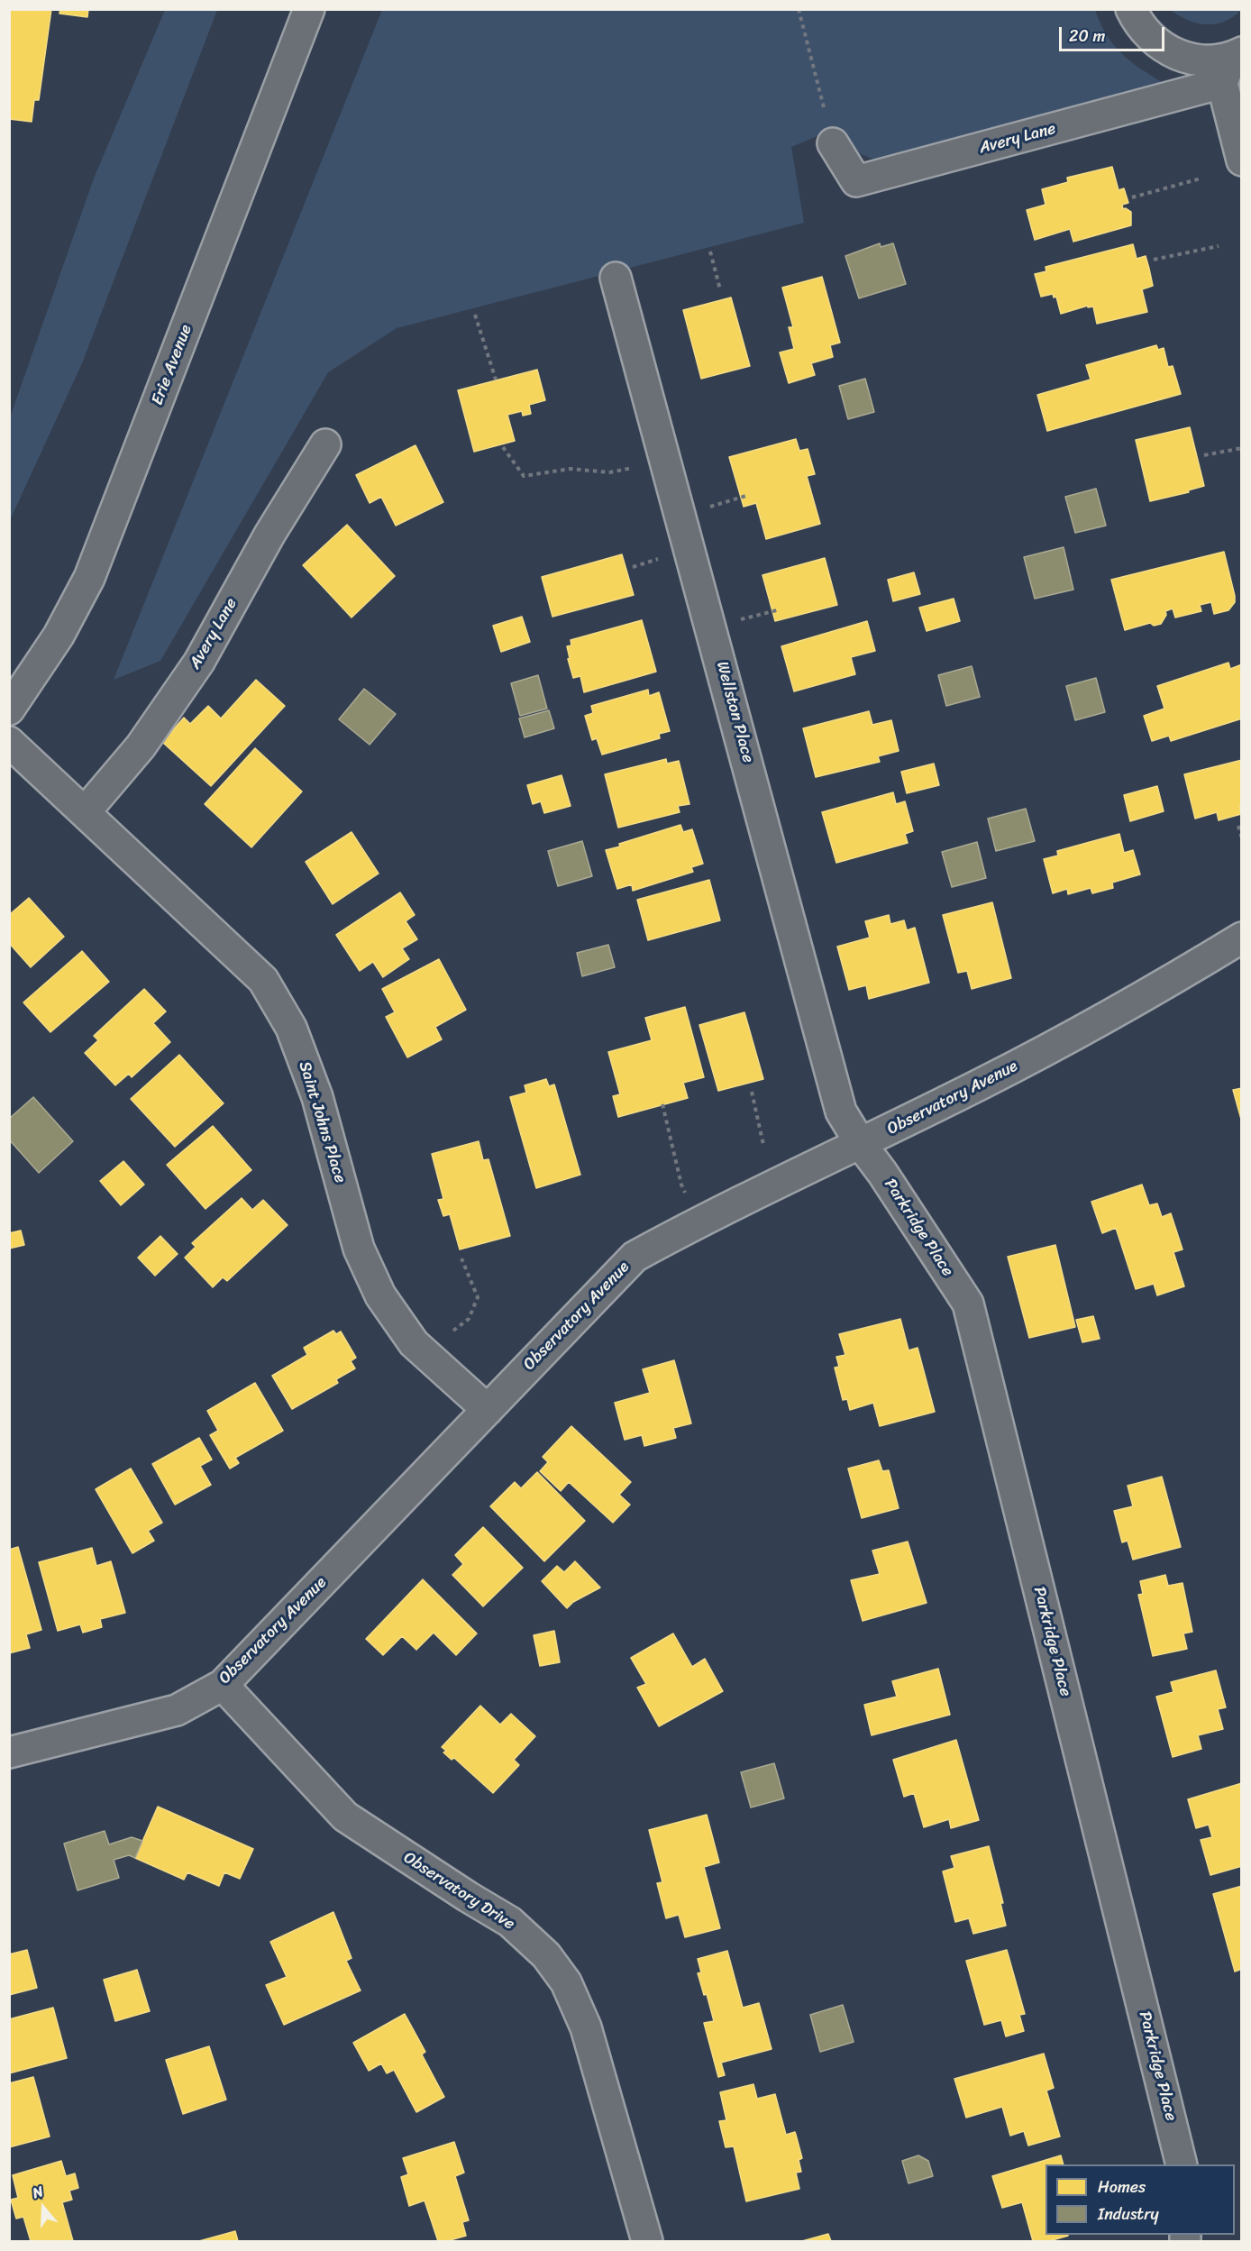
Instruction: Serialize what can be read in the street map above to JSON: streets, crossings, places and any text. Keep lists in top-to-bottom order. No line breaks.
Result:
{"streets":{"street":["Avery Lane","Erie Avenue","Wellston Place","Observatory Avenue","Saint Johns Place","Parkridge Place","Observatory Drive"]},"crossings":[["Avery Lane","Saint Johns Place"],["Wellston Place","Observatory Avenue"],["Wellston Place","Parkridge Place"],["Observatory Avenue","Saint Johns Place"],["Observatory Avenue","Parkridge Place"],["Observatory Avenue","Observatory Drive"]],"legend":["Homes","Industry"],"scale_bar":"20 m","north":"top"}
